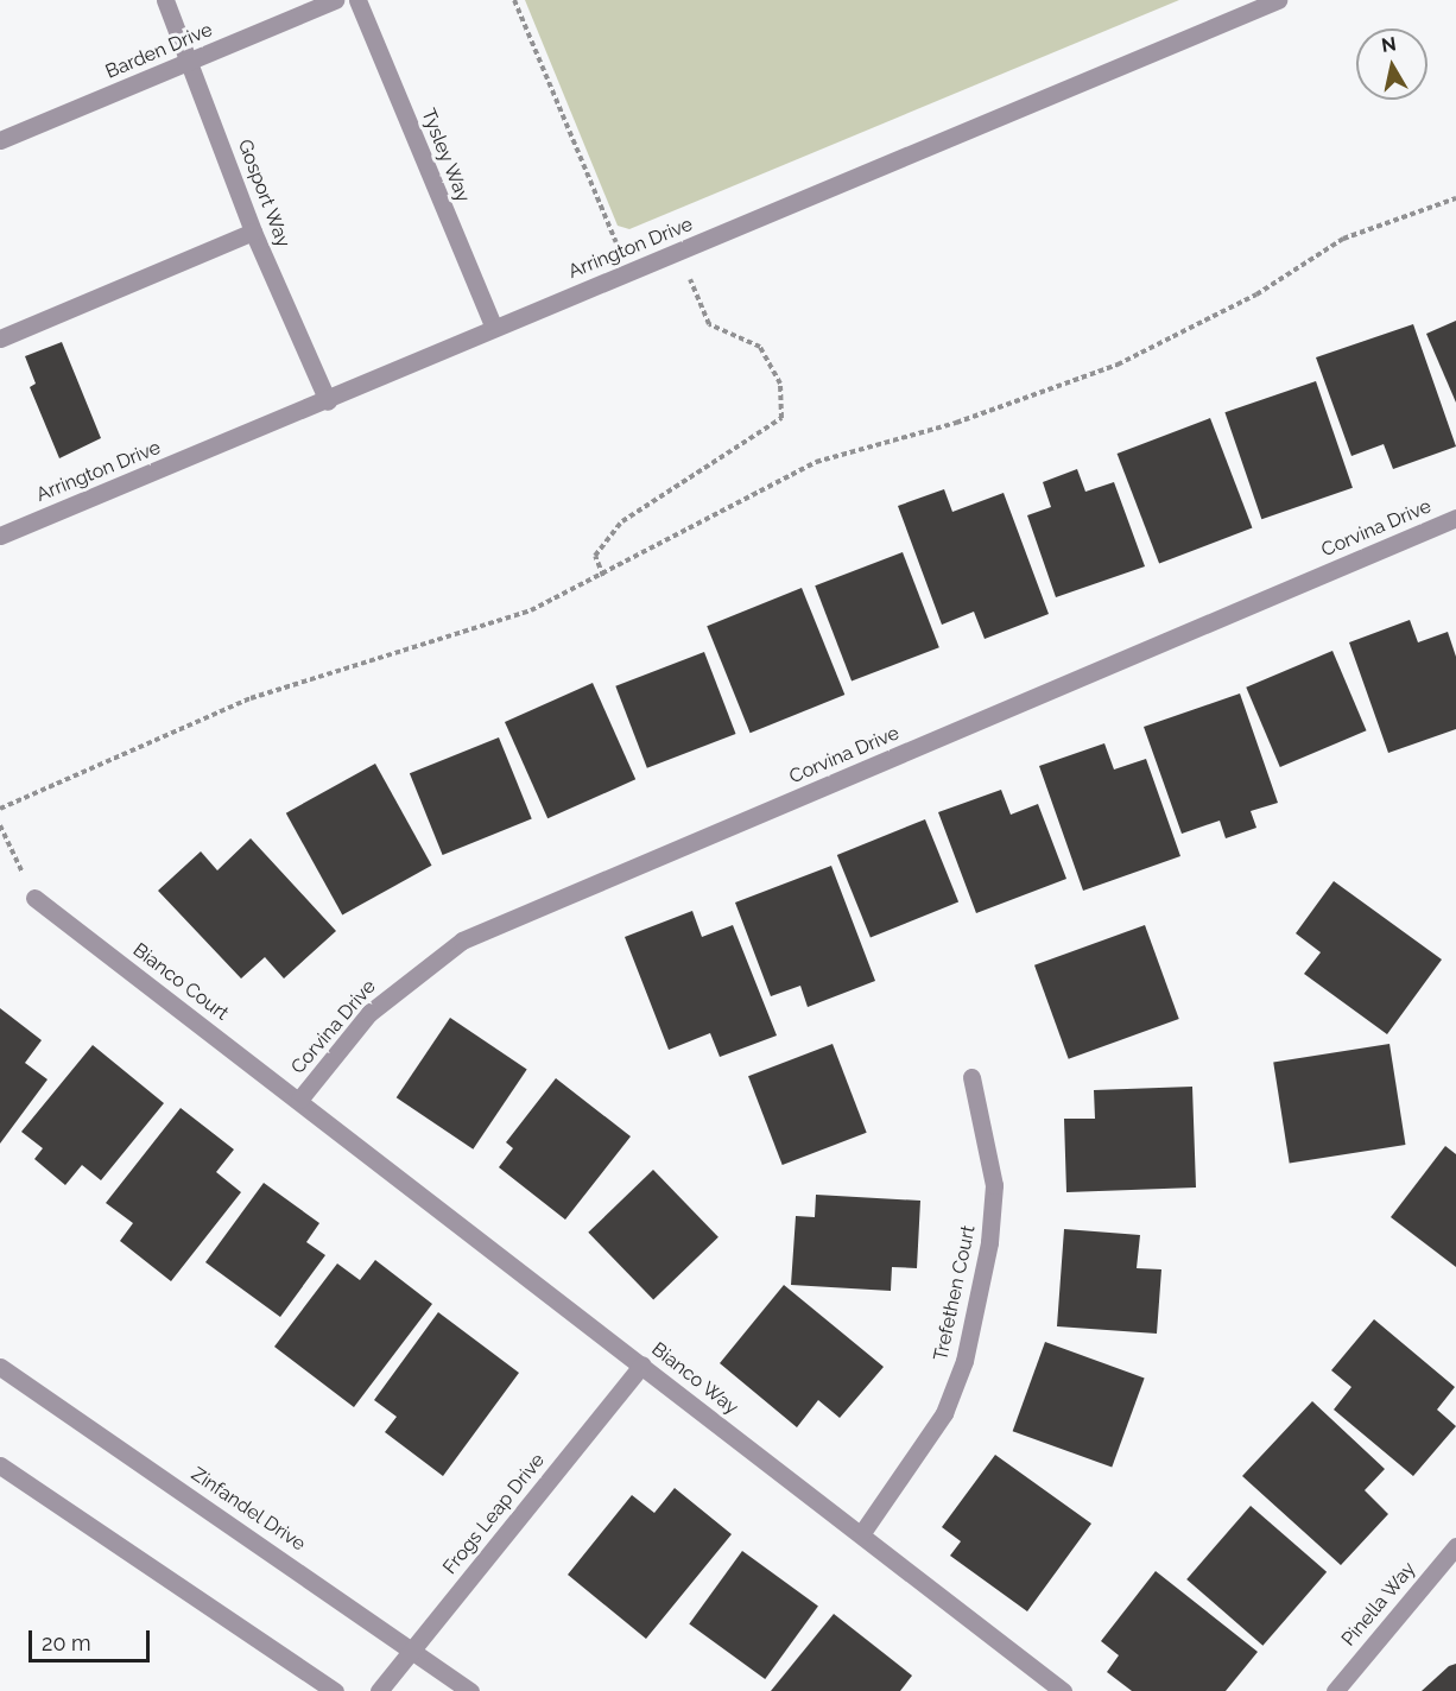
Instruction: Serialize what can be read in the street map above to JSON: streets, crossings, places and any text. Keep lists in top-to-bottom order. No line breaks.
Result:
{"streets":{"street":["Barden Drive","Tysley Way","Gosport Way","Arrington Drive","Corvina Drive","Bianco Court","Trefethen Court","Bianco Way","Zinfandel Drive","Frogs Leap Drive","Pinella Way"]},"crossings":[["Barden Drive","Gosport Way"],["Tysley Way","Arrington Drive"],["Gosport Way","Arrington Drive"],["Corvina Drive","Bianco Court"],["Corvina Drive","Bianco Way"],["Bianco Court","Bianco Way"],["Trefethen Court","Bianco Way"],["Bianco Way","Frogs Leap Drive"],["Zinfandel Drive","Frogs Leap Drive"]],"scale_bar":"20 m","north":"top"}
